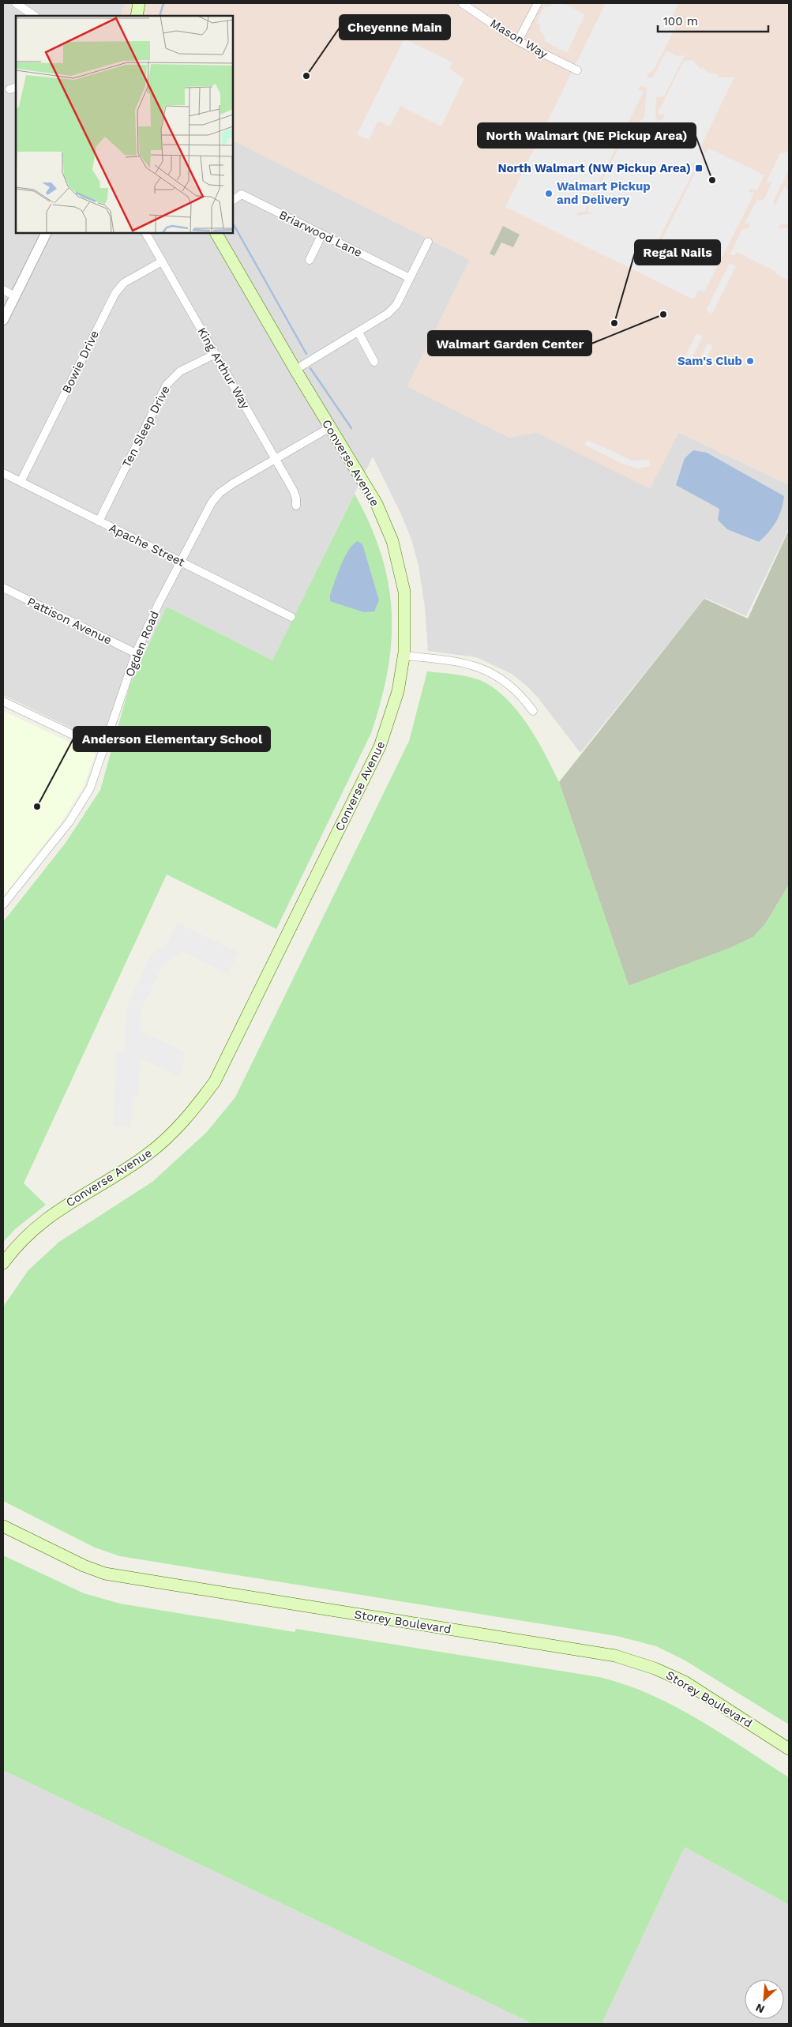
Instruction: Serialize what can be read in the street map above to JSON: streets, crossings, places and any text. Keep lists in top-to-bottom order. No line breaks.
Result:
{"streets":{"main road":["Converse Avenue","Storey Boulevard"],"street":["Mason Way","Briarwood Lane","Bowie Drive","King Arthur Way","Ten Sleep Drive","Apache Street","Pattison Avenue","Ogden Road"]},"crossings":[["Bowie Drive","King Arthur Way"],["Bowie Drive","Apache Street"],["King Arthur Way","Ten Sleep Drive"],["King Arthur Way","Ogden Road"],["Ten Sleep Drive","Apache Street"],["Converse Avenue","Ogden Road"],["Apache Street","Ogden Road"],["Pattison Avenue","Ogden Road"]],"places":{"other":["Cheyenne Main","North Walmart (NE Pickup Area)","Walmart Pickup and Delivery","Walmart Garden Center","Regal Nails","Sam's Club","Anderson Elementary School"],"transit":["North Walmart (NW Pickup Area)"]},"scale_bar":"100 m","north":"bottom left"}
